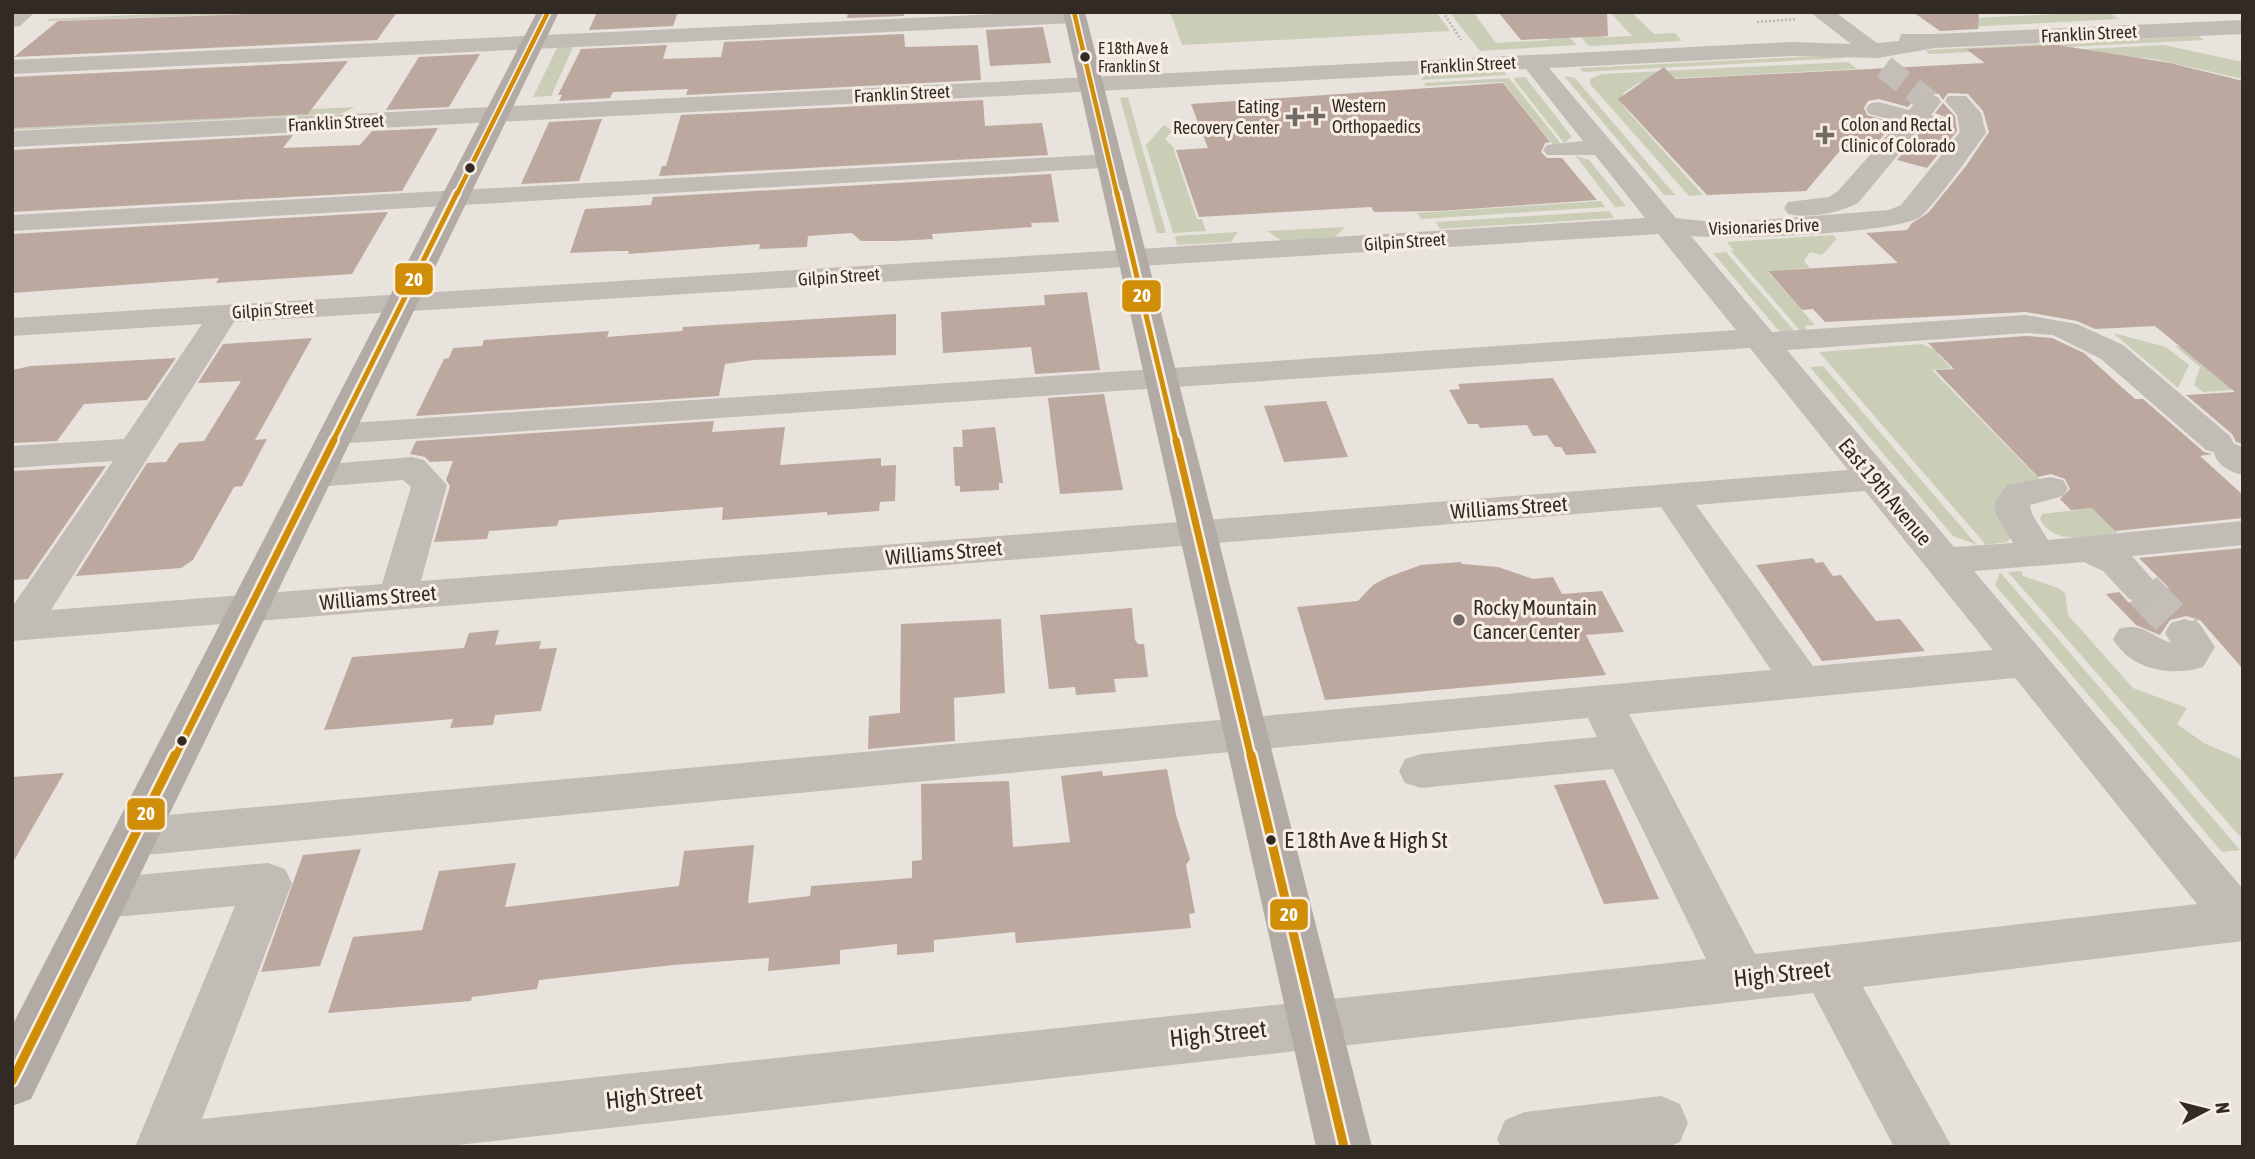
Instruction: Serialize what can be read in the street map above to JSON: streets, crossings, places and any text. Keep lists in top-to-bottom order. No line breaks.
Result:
{"streets":{"street":["Franklin Street","Visionaries Drive","Gilpin Street","East 19th Avenue","Williams Street","High Street"]},"crossings":[["Franklin Street","East 19th Avenue"],["Visionaries Drive","Gilpin Street"],["Visionaries Drive","East 19th Avenue"],["Gilpin Street","East 19th Avenue"],["East 19th Avenue","Williams Street"],["East 19th Avenue","High Street"]],"places":{"other":["E 18th Ave & Franklin St","Rocky Mountain Cancer Center","E 18th Ave & High St"],"health":["Western Orthopaedics","Eating Recovery Center","Colon and Rectal Clinic of Colorado"]},"lines":["transit line 20"],"north":"right"}
